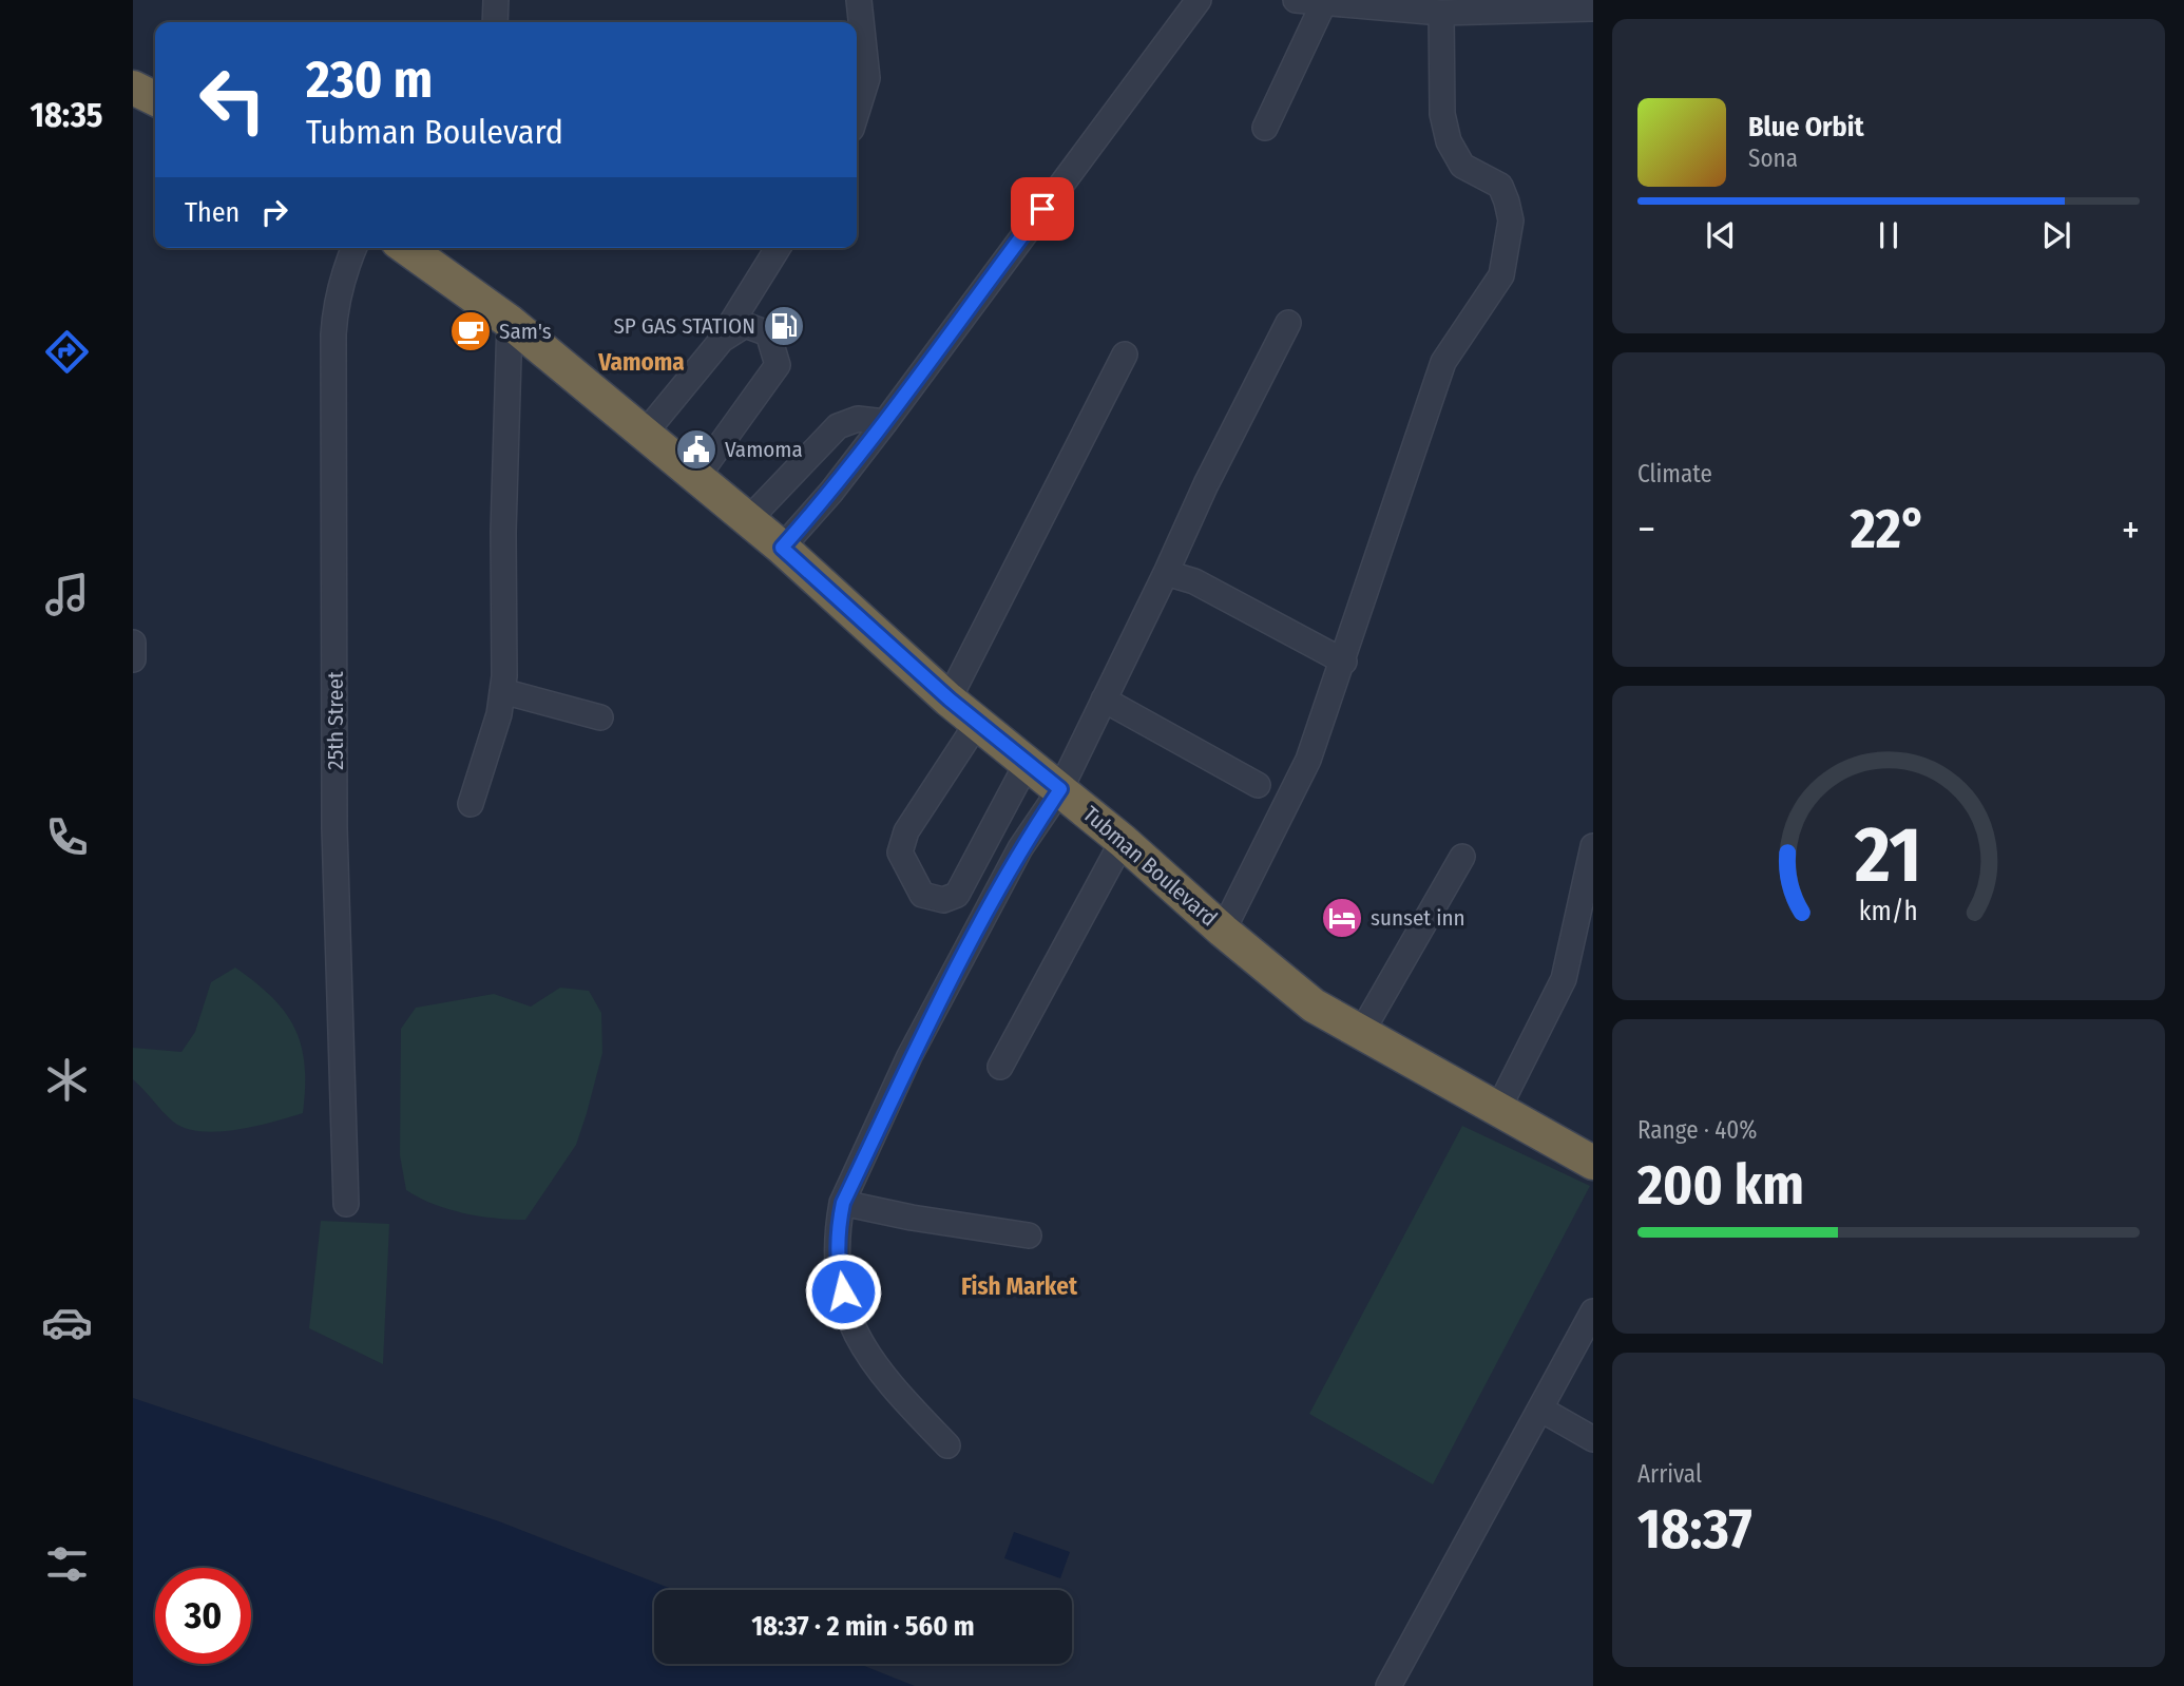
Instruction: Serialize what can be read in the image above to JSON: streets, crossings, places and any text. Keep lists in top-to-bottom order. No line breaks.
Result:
{"streets":{"highway":["Tubman Boulevard"],"street":["25th Street"]},"districts":["Vamoma","Fish Market"],"places":{"fuel station":["SP GAS STATION"],"cafe":["Sam's"],"public building":["Vamoma"],"hotel":["sunset inn"]},"page":{"tabs":"18:35","turn":["230 m","Tubman Boulevard"],"song":["Blue Orbit","Sona"],"then":"Then","tile":["Climate",["Range · 40%","200 km"],["Arrival","18:37"]],"heat":["−","22°","+"],"limit":"30","trip":"18:37 · 2 min · 560 m","gauge":["21","km/h"]}}
